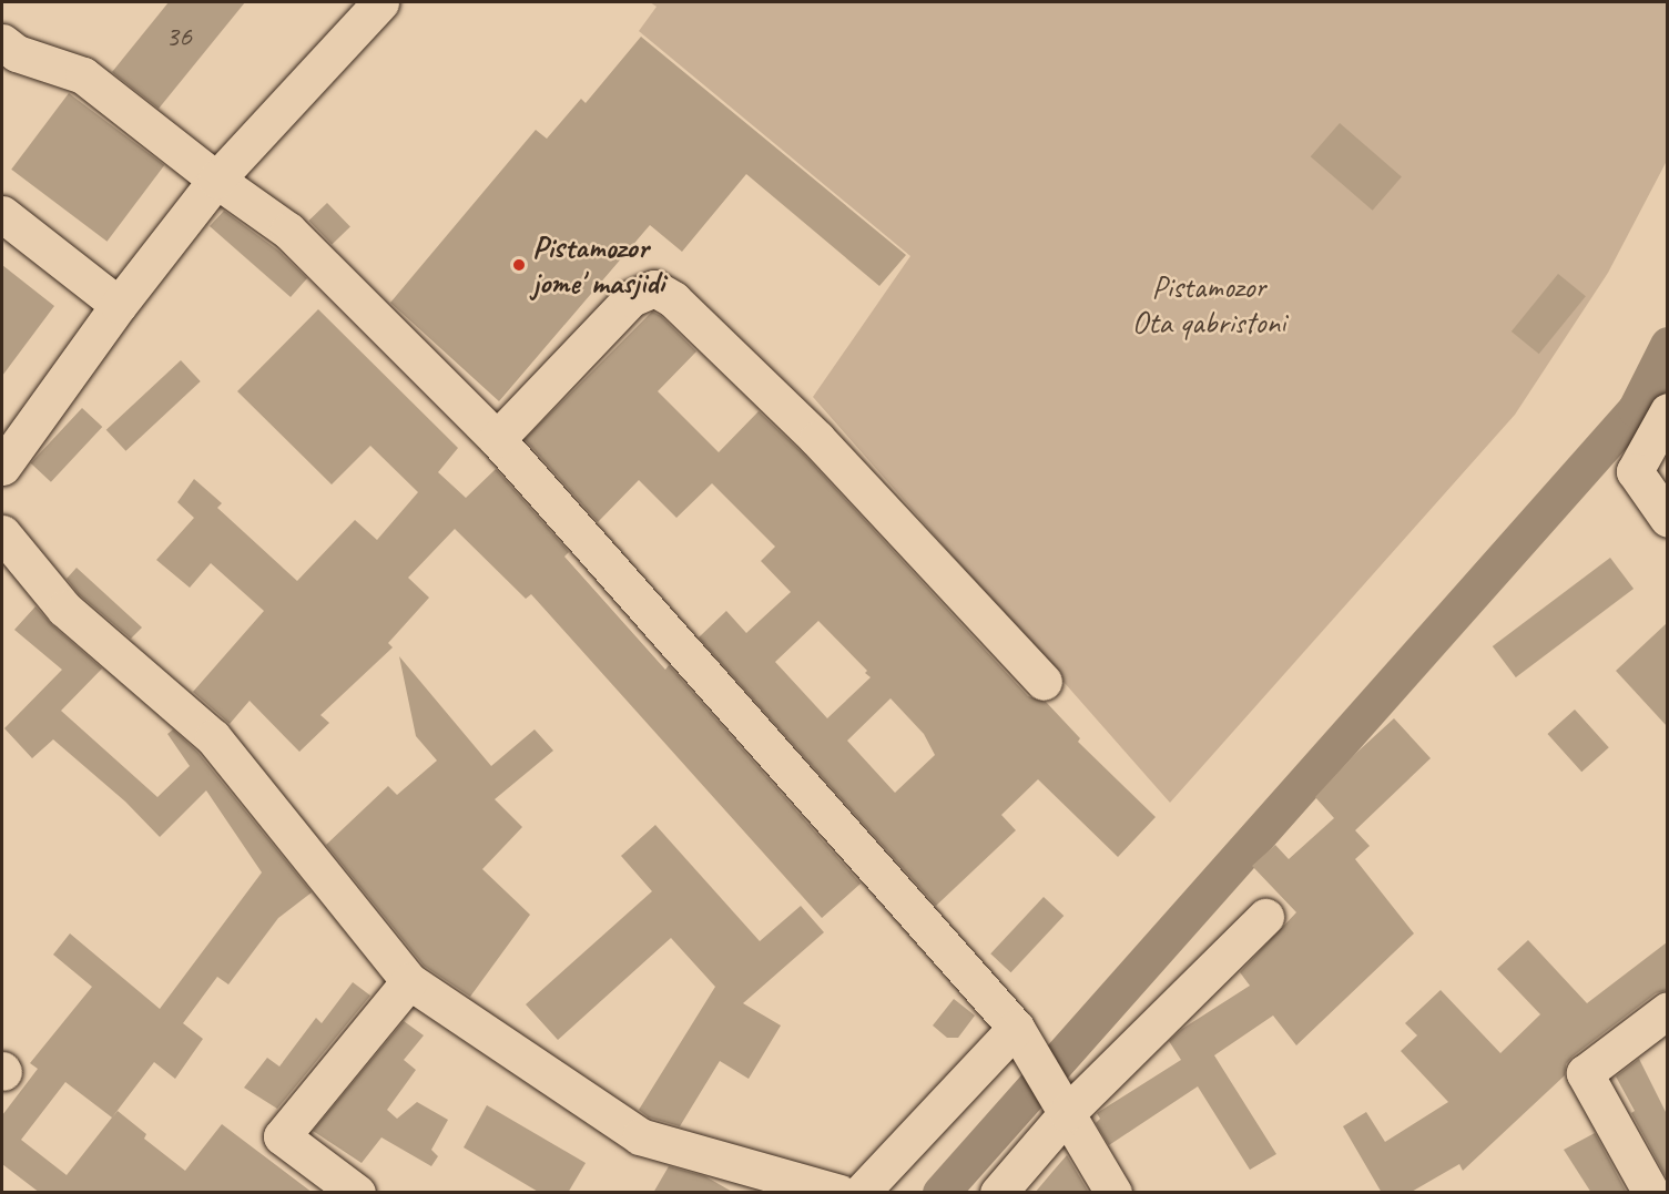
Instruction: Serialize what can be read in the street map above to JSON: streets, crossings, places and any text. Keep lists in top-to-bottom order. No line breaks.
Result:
{"parks":["Pistamozor Ota qabristoni"],"places":["Pistamozor jome' masjidi"],"house_numbers":["36"]}
